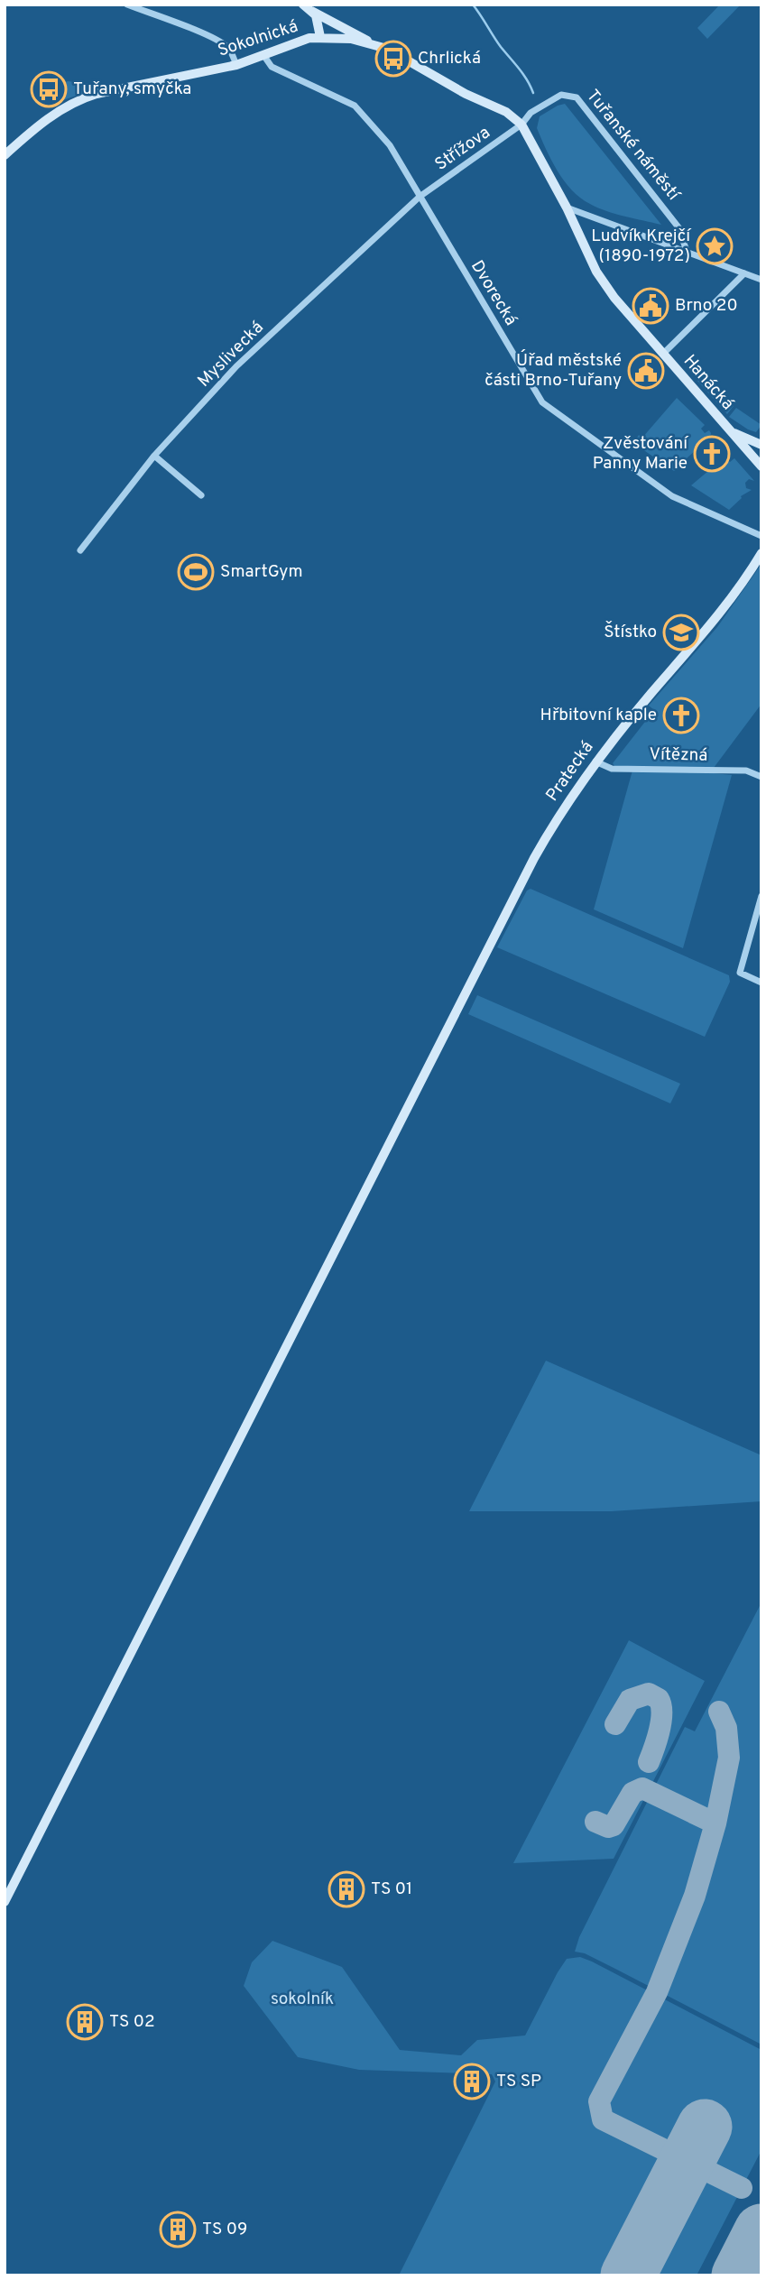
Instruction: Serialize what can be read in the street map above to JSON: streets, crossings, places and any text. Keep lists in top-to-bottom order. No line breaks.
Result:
{"streets":{"main road":["Sokolnická","Hanácká","Pratecká"],"street":["Tuřanské náměstí","Střížova","Dvorecká","Myslivecká","Vítězná"]},"crossings":[["Sokolnická","Tuřanské náměstí"],["Sokolnická","Střížova"],["Sokolnická","Dvorecká"],["Tuřanské náměstí","Střížova"],["Střížova","Dvorecká"],["Střížova","Myslivecká"],["Dvorecká","Myslivecká"],["Vítězná","Pratecká"]],"parks":["sokolník"],"places":{"bus stop":["Chrlická","Tuřany, smyčka"],"place":["Ludvík Krejčí (1890-1972)"],"public building":["Brno 20","Úřad městské části Brno-Tuřany"],"church":["Zvěstování Panny Marie","Hřbitovní kaple"],"sports":["SmartGym"],"school or university":["Štístko"],"building":["TS 01","TS 02","TS SP","TS 09"]}}
